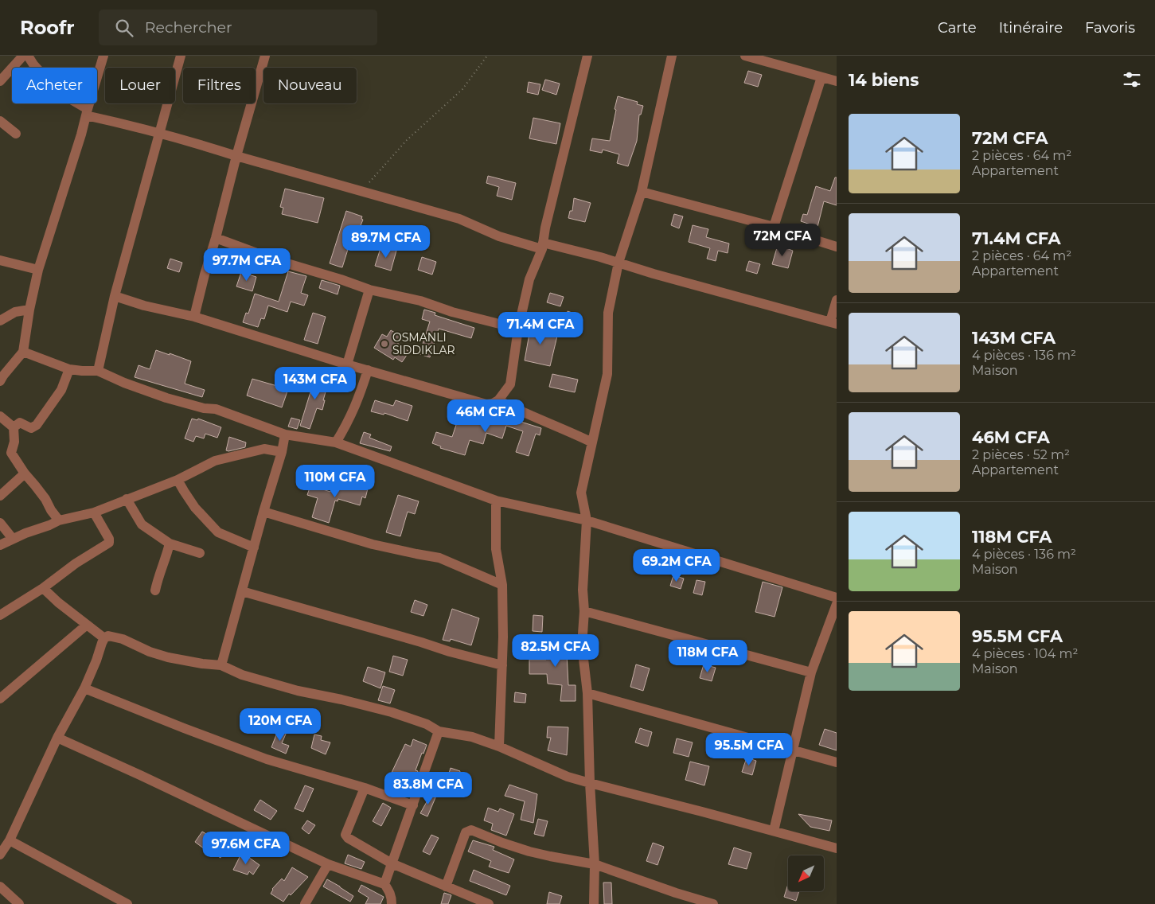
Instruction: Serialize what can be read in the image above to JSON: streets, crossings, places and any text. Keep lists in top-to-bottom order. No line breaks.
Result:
{"places":["OSMANLI SIDDIKLAR"],"north":"bottom left","page":{"header":"Roofr","search":"Rechercher","nav":["Carte","Itinéraire","Favoris"],"heading":"14 biens","chip":["Acheter","Louer","Filtres","Nouveau"],"list":[{"name":"72M CFA","note":"2 pièces · 64 m² · Appartement"},{"name":"71.4M CFA","note":"2 pièces · 64 m² · Appartement"},{"name":"143M CFA","note":"4 pièces · 136 m² · Maison"},{"name":"46M CFA","note":"2 pièces · 52 m² · Appartement"},{"name":"118M CFA","note":"4 pièces · 136 m² · Maison"},{"name":"95.5M CFA","note":"4 pièces · 104 m² · Maison"}],"price":["72M CFA","89.7M CFA","97.7M CFA","71.4M CFA","143M CFA","46M CFA","110M CFA","69.2M CFA","82.5M CFA","118M CFA","120M CFA","95.5M CFA","83.8M CFA","97.6M CFA"]}}
